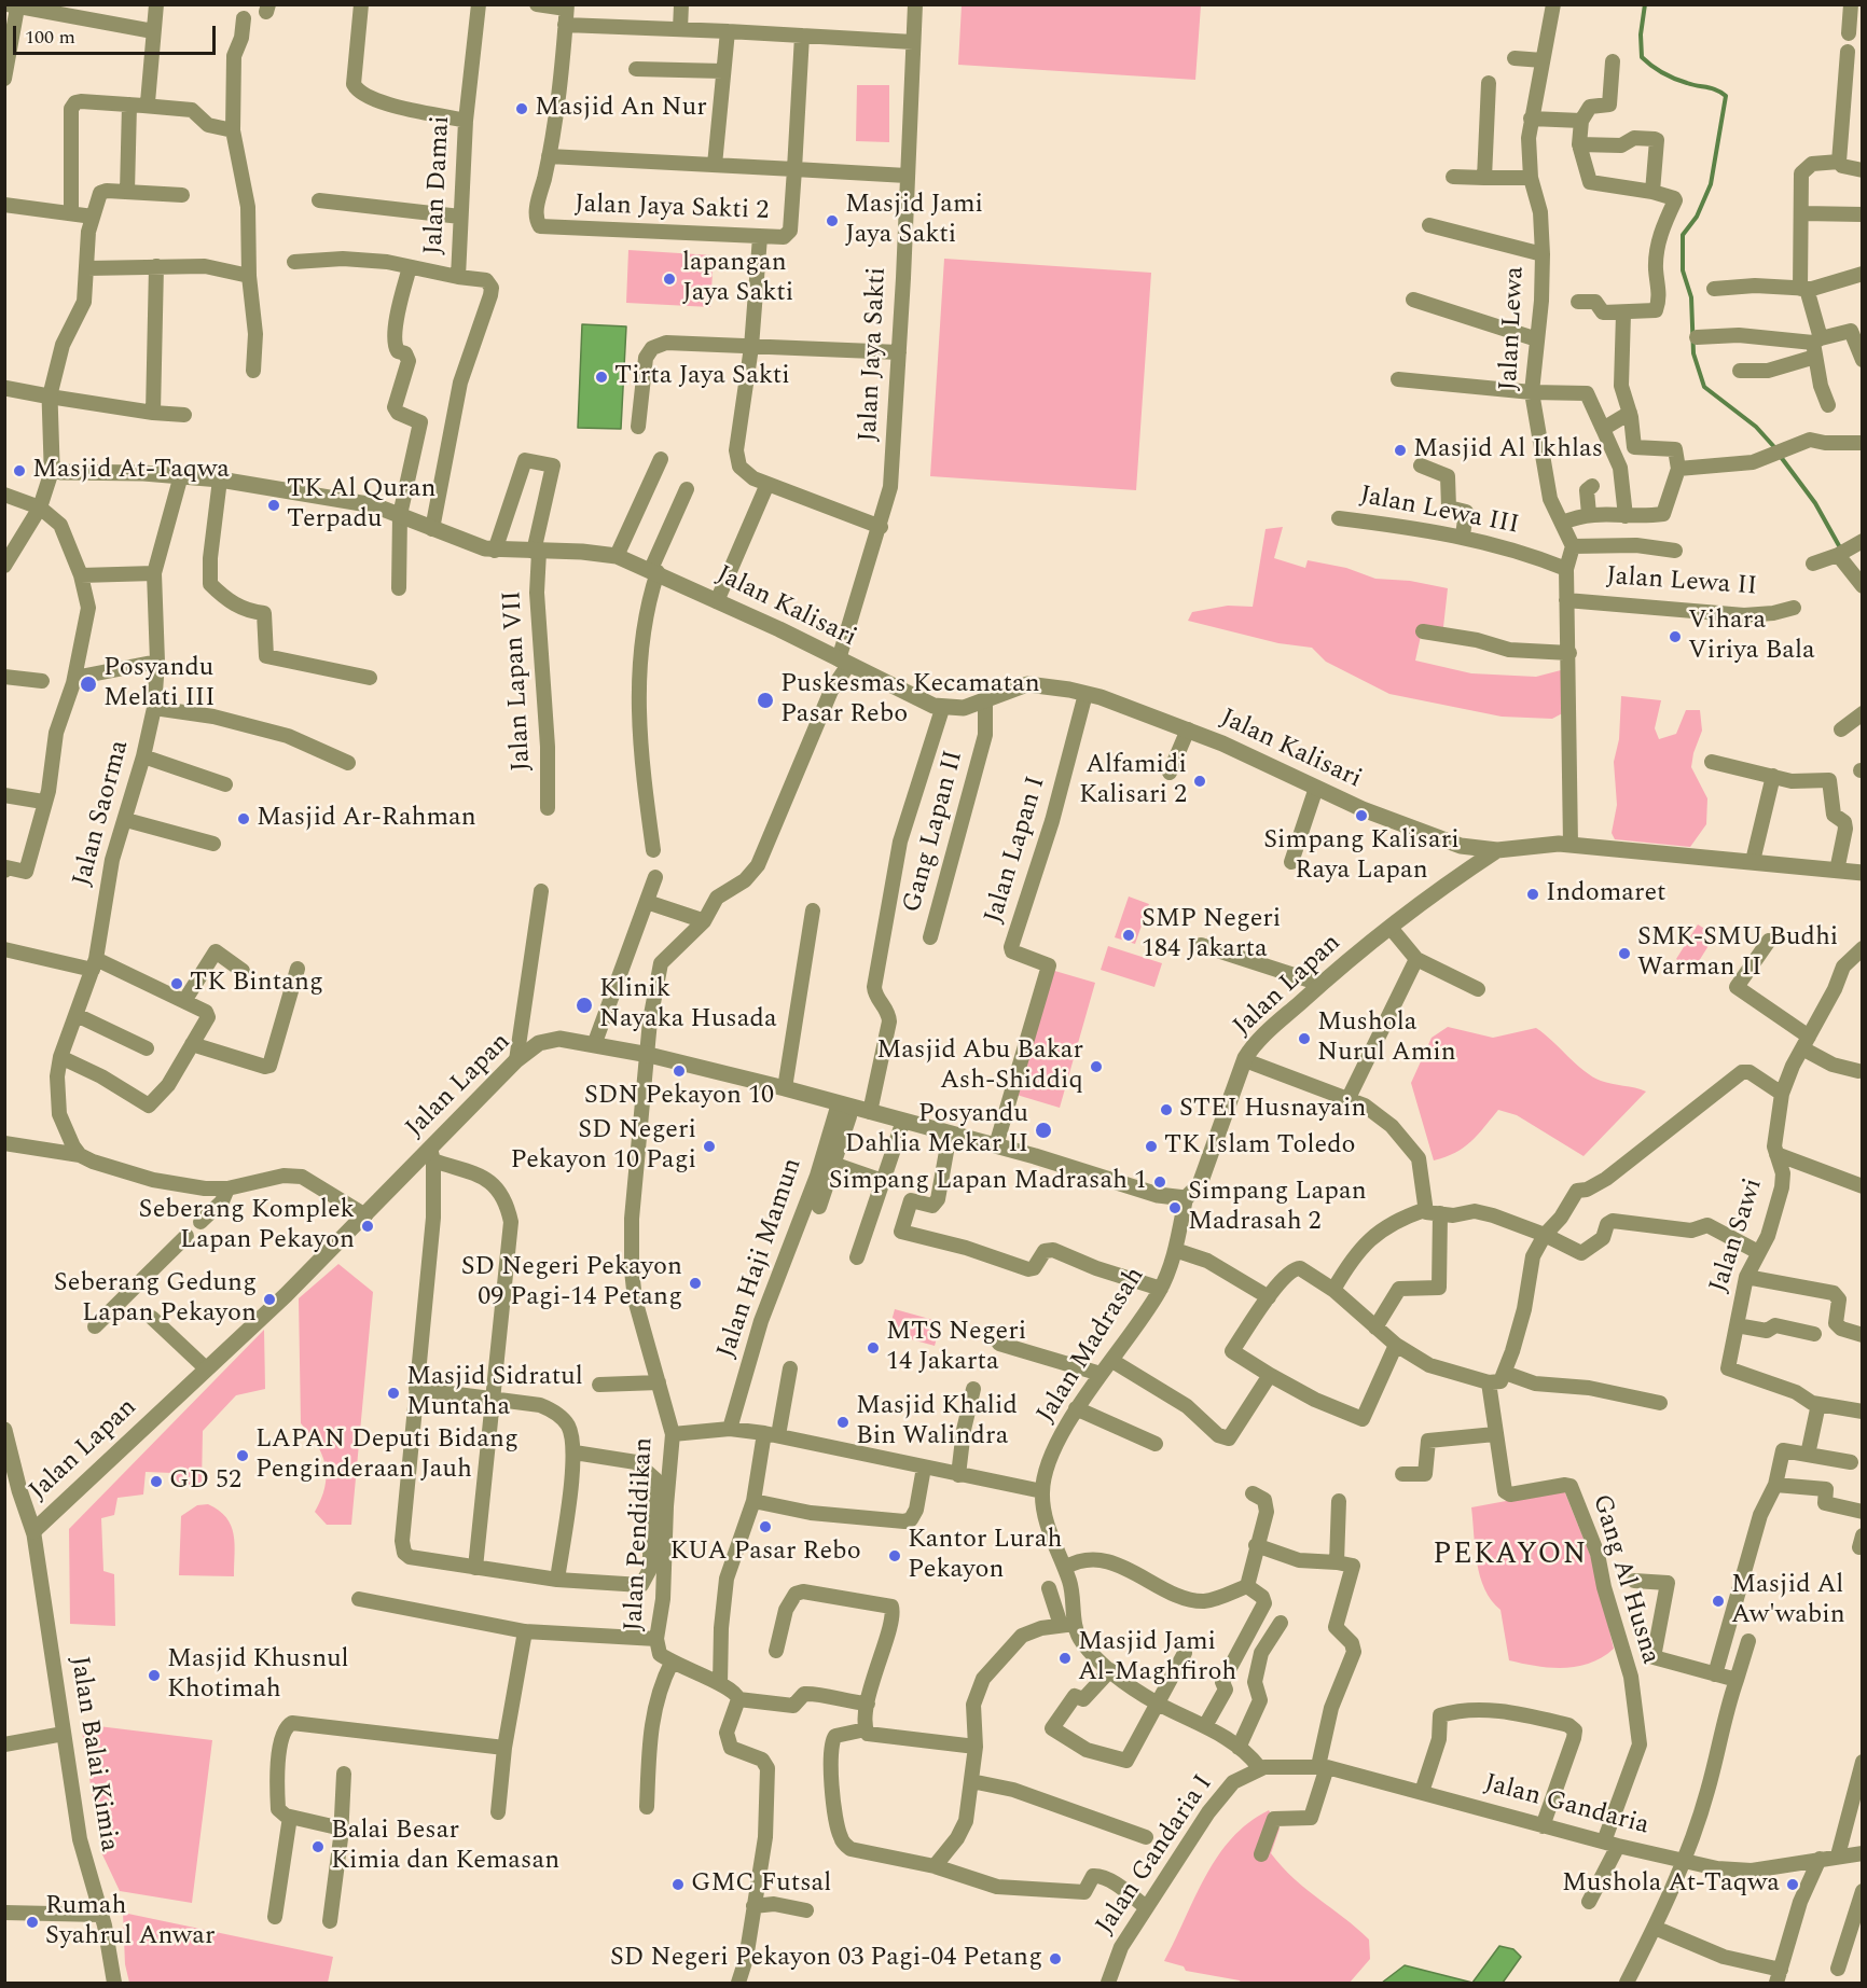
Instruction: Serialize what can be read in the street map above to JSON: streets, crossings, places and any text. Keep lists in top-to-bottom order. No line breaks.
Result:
{"streets":{"street":["Jalan Damai","Jalan Jaya Sakti 2","Jalan Lewa","Jalan Jaya Sakti","Jalan Lewa III","Jalan Lewa II","Jalan Kalisari","Jalan Lapan VII","Jalan Saorma","Gang Lapan II","Jalan Lapan I","Jalan Lapan","Jalan Sawi","Jalan Haji Mamun","Jalan Madrasah","Jalan Pendidikan","Gang Al Husna","Jalan Balai Kimia","Jalan Gandaria","Jalan Gandaria I"]},"crossings":[["Jalan Damai","Jalan Kalisari"],["Jalan Jaya Sakti 2","Jalan Jaya Sakti"],["Jalan Jaya Sakti","Jalan Kalisari"],["Jalan Jaya Sakti","Jalan Lapan"],["Jalan Jaya Sakti","Jalan Pendidikan"],["Jalan Kalisari","Jalan Lapan VII"],["Jalan Kalisari","Jalan Saorma"],["Jalan Kalisari","Gang Lapan II"],["Jalan Kalisari","Jalan Lapan I"],["Jalan Kalisari","Jalan Lapan"],["Jalan Lapan I","Jalan Lapan"],["Jalan Lapan","Jalan Haji Mamun"],["Jalan Lapan","Jalan Madrasah"],["Jalan Lapan","Jalan Pendidikan"],["Jalan Lapan","Jalan Balai Kimia"],["Gang Al Husna","Jalan Gandaria"],["Jalan Gandaria","Jalan Gandaria I"]],"districts":["PEKAYON"],"places":["Masjid An Nur","Masjid Jami Jaya Sakti","lapangan Jaya Sakti","Tirta Jaya Sakti","Masjid Al Ikhlas","Masjid At-Taqwa","TK Al Quran Terpadu","Vihara Viriya Bala","Posyandu Melati III","Puskesmas Kecamatan Pasar Rebo","Alfamidi Kalisari 2","Simpang Kalisari Raya Lapan","Masjid Ar-Rahman","Indomaret","SMP Negeri 184 Jakarta","SMK-SMU Budhi Warman II","TK Bintang","Klinik Nayaka Husada","Mushola Nurul Amin","Masjid Abu Bakar Ash-Shiddiq","SDN Pekayon 10","STEI Husnayain","Posyandu Dahlia Mekar II","SD Negeri Pekayon 10 Pagi","TK Islam Toledo","Simpang Lapan Madrasah 1","Simpang Lapan Madrasah 2","Seberang Komplek Lapan Pekayon","SD Negeri Pekayon 09 Pagi-14 Petang","Seberang Gedung Lapan Pekayon","MTS Negeri 14 Jakarta","Masjid Sidratul Muntaha","Masjid Khalid Bin Walindra","LAPAN Deputi Bidang Penginderaan Jauh","GD 52","KUA Pasar Rebo","Kantor Lurah Pekayon","Masjid Al Aw'wabin","Masjid Jami Al-Maghfiroh","Masjid Khusnul Khotimah","Balai Besar Kimia dan Kemasan","GMC Futsal","Mushola At-Taqwa","Rumah Syahrul Anwar","SD Negeri Pekayon 03 Pagi-04 Petang"],"scale_bar":"100 m"}
